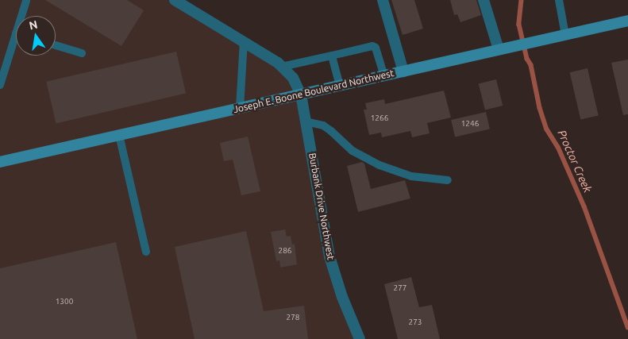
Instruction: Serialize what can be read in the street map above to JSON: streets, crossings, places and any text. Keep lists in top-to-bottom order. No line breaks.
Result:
{"streets":{"main road":["Joseph E. Boone Boulevard Northwest"],"street":["Burbank Drive Northwest"]},"crossings":[["Joseph E. Boone Boulevard Northwest","Burbank Drive Northwest"]],"water":["Proctor Creek"],"house_numbers":["1266","1246","286","277","1300","278","273"],"north":"top"}
